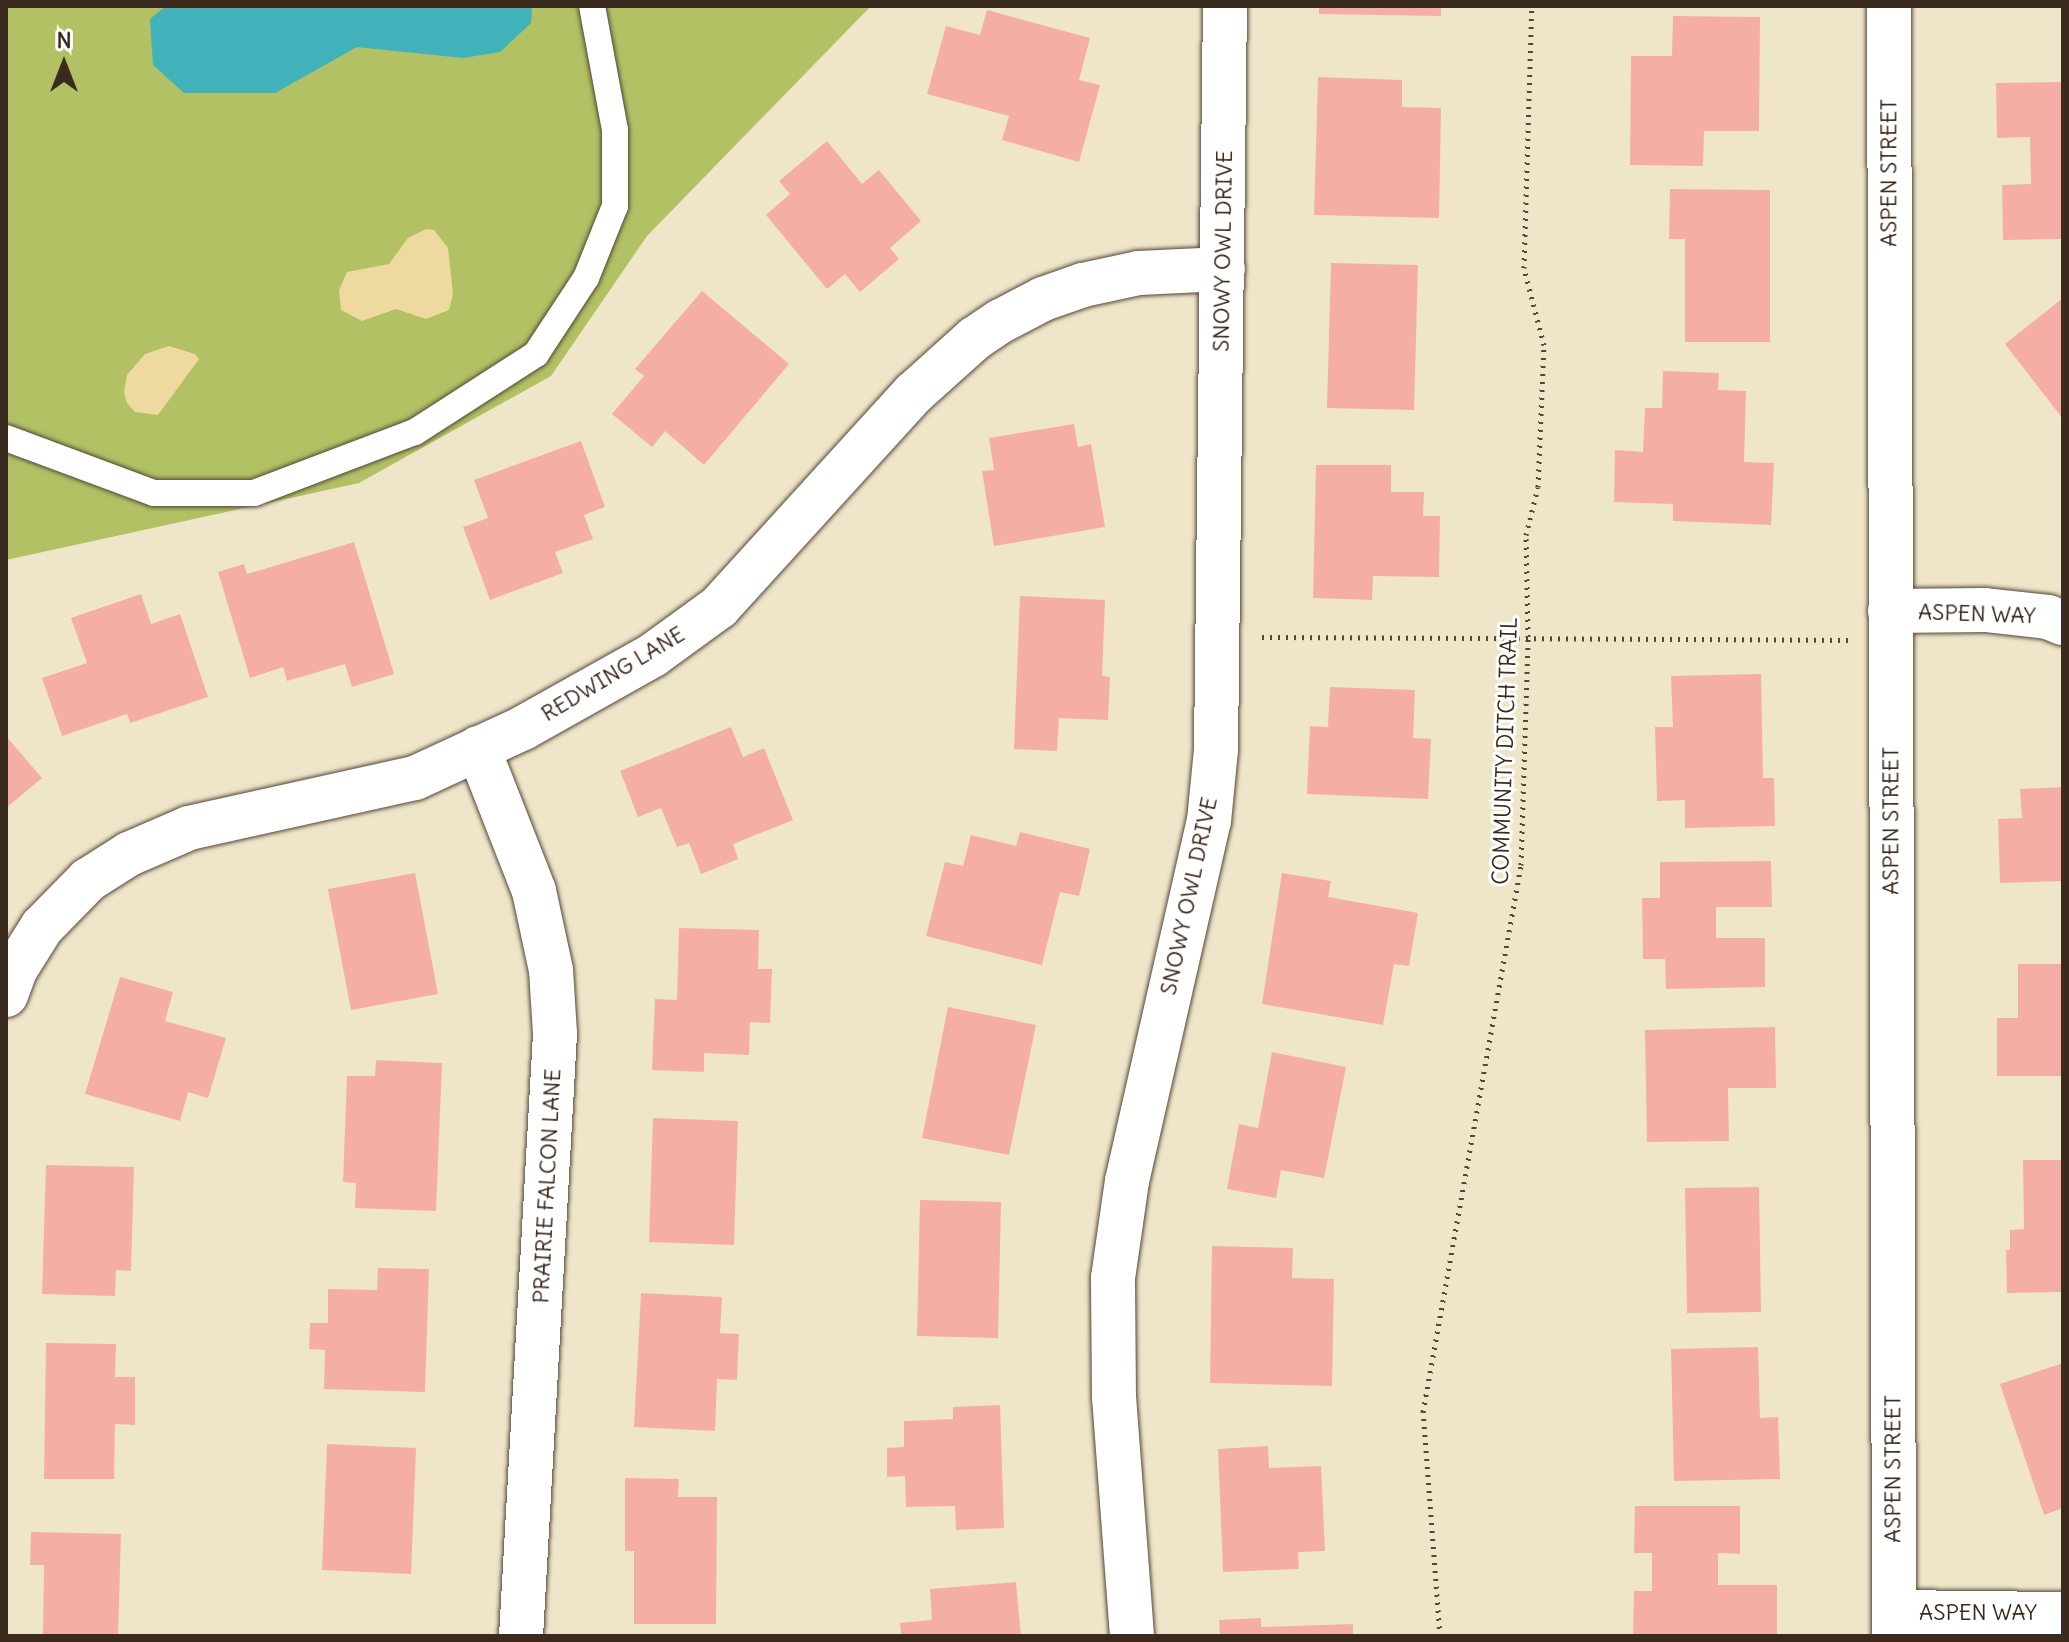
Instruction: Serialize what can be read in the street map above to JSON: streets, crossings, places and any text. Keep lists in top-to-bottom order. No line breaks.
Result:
{"streets":{"street":["ASPEN STREET","SNOWY OWL DRIVE","ASPEN WAY","REDWING LANE","PRAIRIE FALCON LANE"],"path":["COMMUNITY DITCH TRAIL"]},"crossings":[["ASPEN STREET","ASPEN WAY"],["SNOWY OWL DRIVE","REDWING LANE"],["REDWING LANE","PRAIRIE FALCON LANE"]],"north":"top"}
